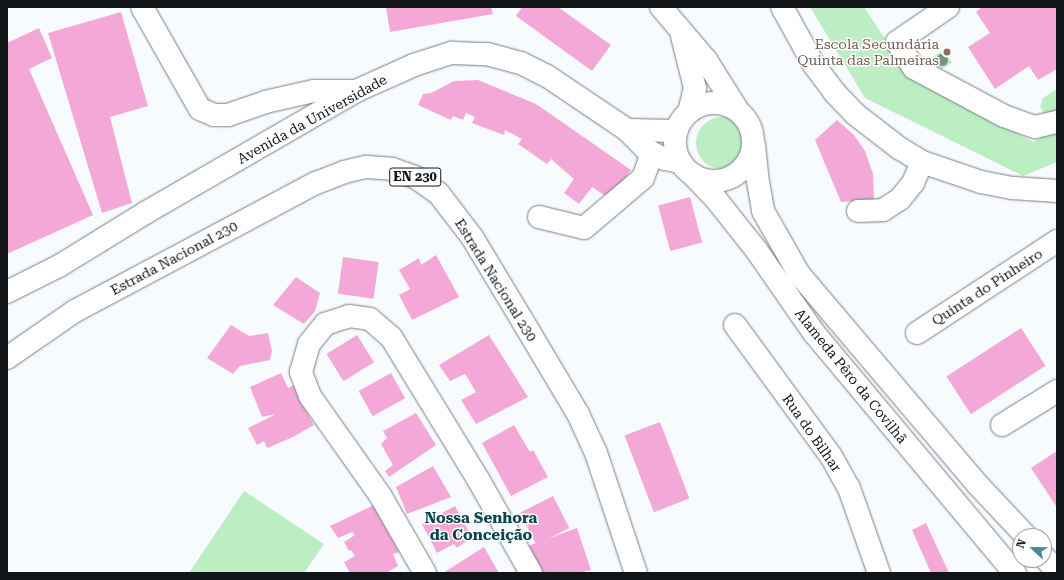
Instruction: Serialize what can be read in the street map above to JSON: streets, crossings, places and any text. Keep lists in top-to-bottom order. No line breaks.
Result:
{"streets":{"main road":["Avenida da Universidade","EN 230","Estrada Nacional 230","Quinta do Pinheiro","Alameda Pêro da Covilhã","Rua do Bilhar"]},"crossings":[["Avenida da Universidade","Alameda Pêro da Covilhã"]],"districts":["Nossa Senhora da Conceição"],"places":["Escola Secundária Quinta das Palmeiras"],"north":"left"}
